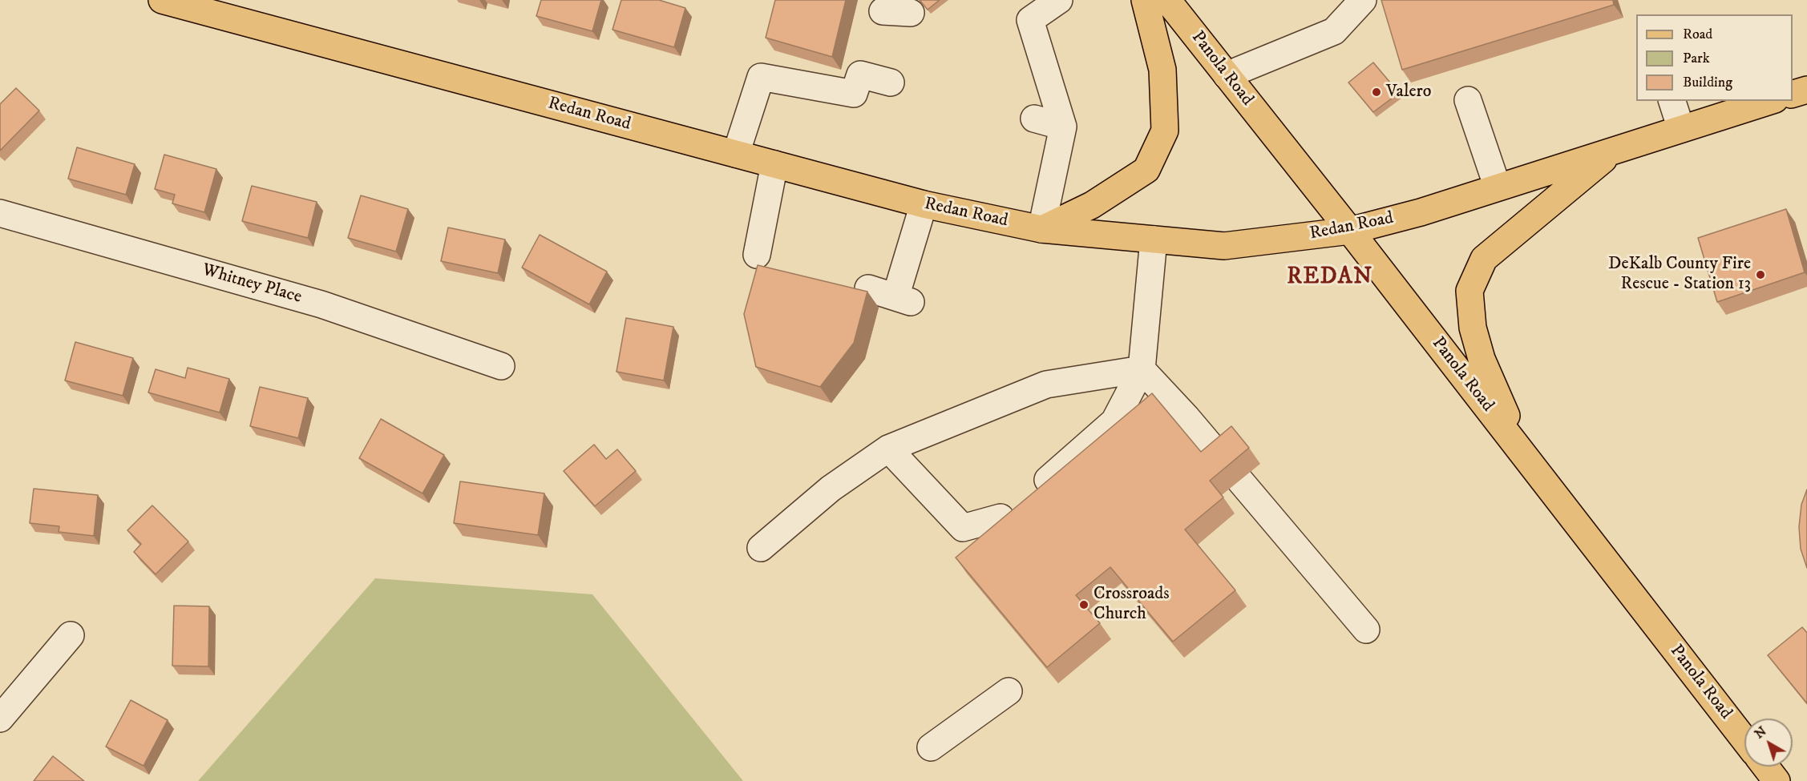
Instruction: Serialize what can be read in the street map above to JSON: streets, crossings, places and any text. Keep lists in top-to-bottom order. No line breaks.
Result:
{"streets":{"main road":["Panola Road","Redan Road"],"street":["Whitney Place"]},"crossings":[["Panola Road","Redan Road"]],"districts":["REDAN"],"places":["Valero","DeKalb County Fire Rescue - Station 13","Crossroads Church"],"legend":["Road","Park","Building"],"north":"top left"}
